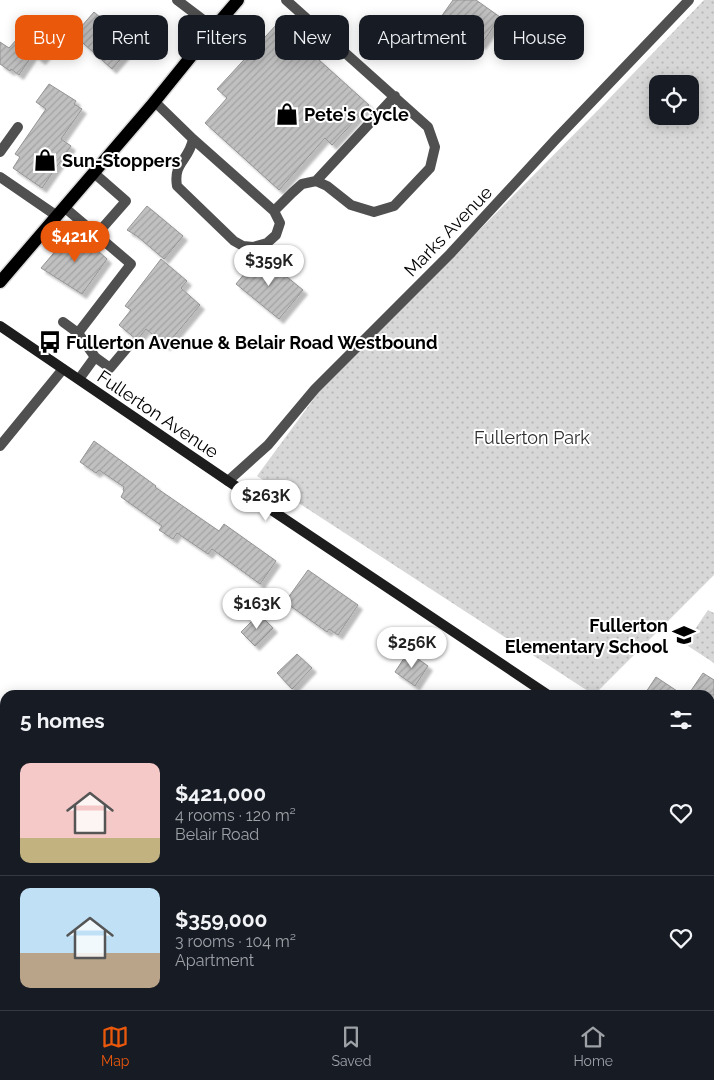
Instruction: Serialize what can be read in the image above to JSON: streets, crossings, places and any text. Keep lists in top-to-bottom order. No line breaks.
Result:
{"streets":{"street":["Marks Avenue","Fullerton Avenue"]},"crossings":[["Marks Avenue","Fullerton Avenue"]],"parks":["Fullerton Park"],"places":{"shop":["Pete's Cycle","Sun-Stoppers"],"bus stop":["Fullerton Avenue & Belair Road Westbound"],"school or university":["Fullerton Elementary School"]},"page":{"chip":["Buy","Rent","Filters","New","Apartment","House"],"price":["$421K","$359K","$263K","$163K","$256K"],"heading":"5 homes","list":[{"name":"$421,000","note":"4 rooms · 120 m² · Belair Road"},{"name":"$359,000","note":"3 rooms · 104 m² · Apartment"}],"tabs":["Map","Saved","Home"]}}
